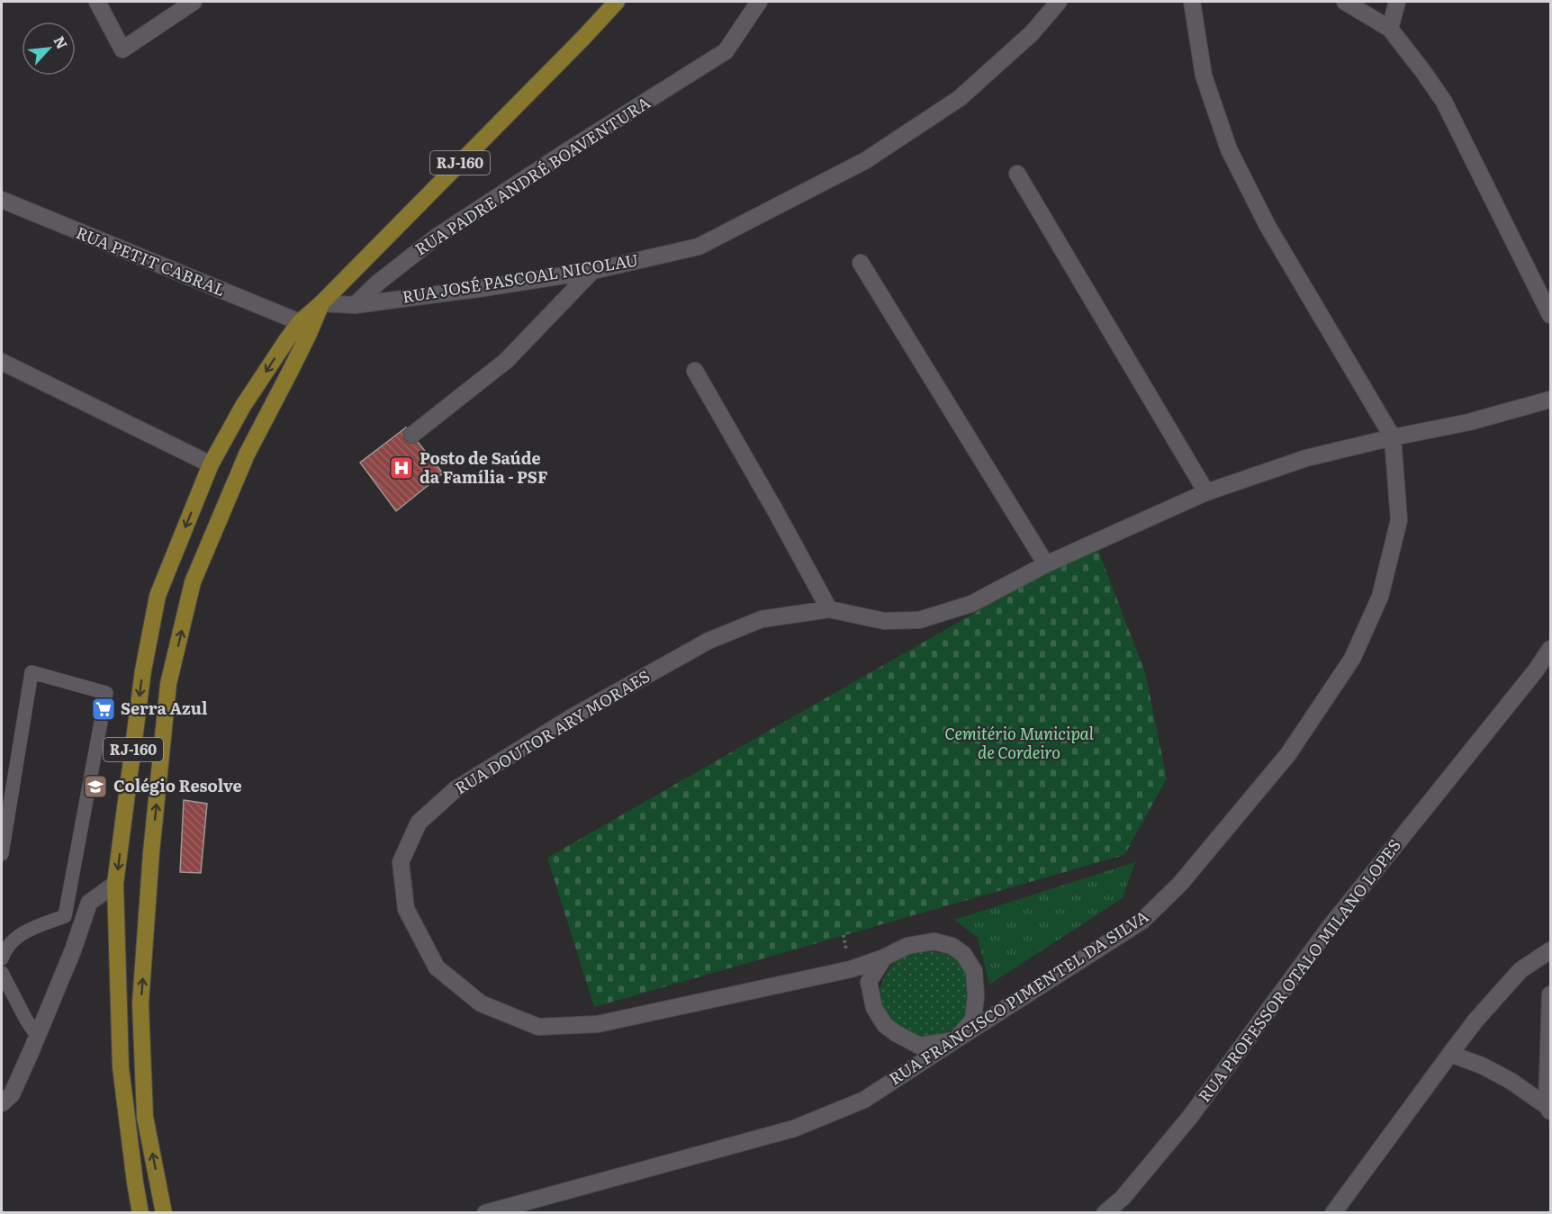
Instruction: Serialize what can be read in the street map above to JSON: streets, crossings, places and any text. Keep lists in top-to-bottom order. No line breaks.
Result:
{"streets":{"main road":["RJ-160"],"street":["RUA PADRE ANDRÉ BOAVENTURA","RUA PETIT CABRAL","RUA JOSÉ PASCOAL NICOLAU","RUA DOUTOR ARY MORAES","RUA PROFESSOR OTALO MILANO LOPES","RUA FRANCISCO PIMENTEL DA SILVA"]},"crossings":[["RJ-160","RUA PETIT CABRAL"],["RUA PADRE ANDRÉ BOAVENTURA","RUA JOSÉ PASCOAL NICOLAU"],["RUA DOUTOR ARY MORAES","RUA FRANCISCO PIMENTEL DA SILVA"]],"parks":["Cemitério Municipal de Cordeiro"],"places":{"hospital":["Posto de Saúde da Família - PSF"],"supermarket":["Serra Azul"],"school or university":["Colégio Resolve"]},"north":"top right"}
